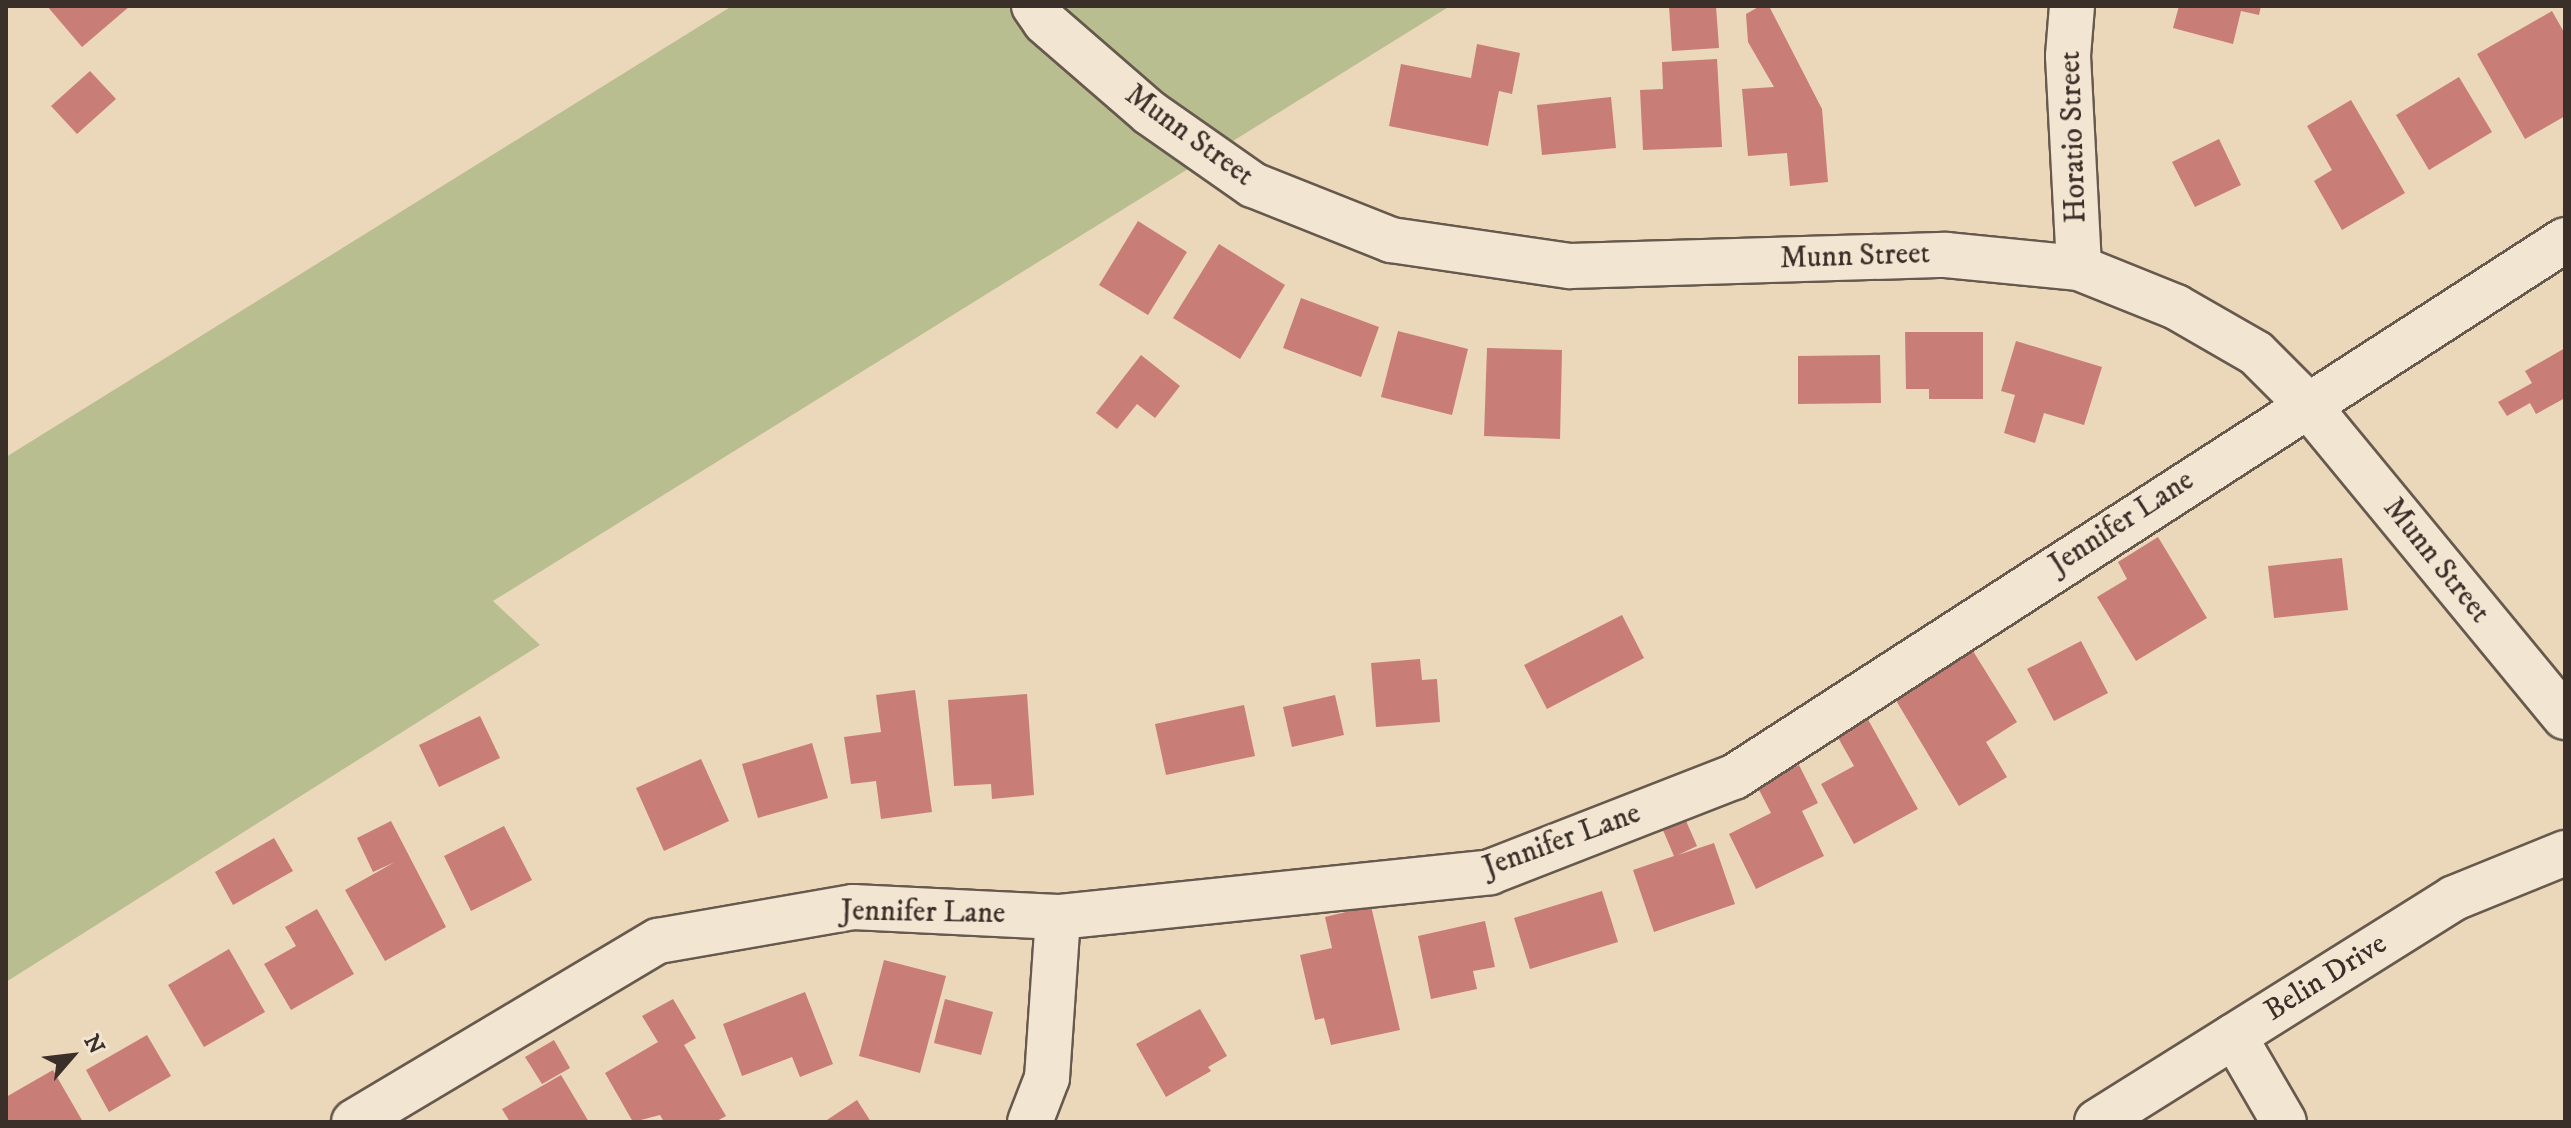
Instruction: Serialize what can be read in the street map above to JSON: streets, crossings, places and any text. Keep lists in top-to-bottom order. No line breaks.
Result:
{"streets":{"street":["Munn Street","Horatio Street","Jennifer Lane","Belin Drive"]},"crossings":[["Munn Street","Horatio Street"],["Munn Street","Jennifer Lane"]],"north":"top right"}
